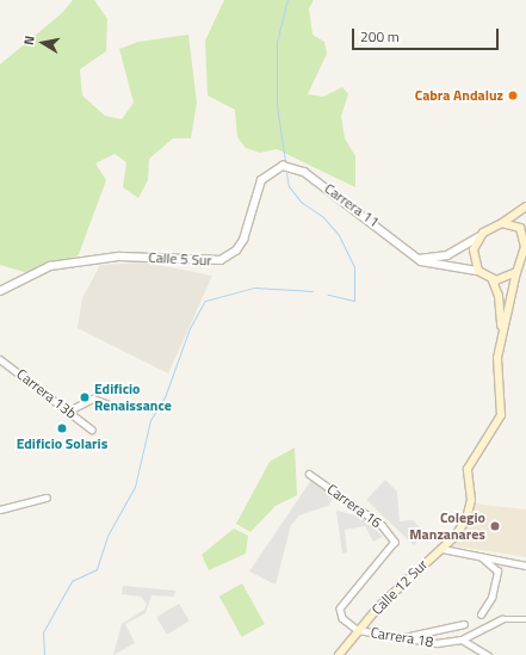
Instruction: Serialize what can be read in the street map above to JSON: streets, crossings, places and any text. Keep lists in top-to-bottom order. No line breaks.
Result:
{"streets":{"main road":["Calle 12 Sur"],"street":["Carrera 11","Calle 5 Sur","Carrera 13b","Carrera 16","Carrera 18"]},"crossings":[["Carrera 11","Calle 5 Sur"],["Carrera 11","Calle 12 Sur"],["Carrera 16","Calle 12 Sur"],["Carrera 16","Carrera 18"],["Calle 12 Sur","Carrera 18"]],"places":["Cabra Andaluz","Edificio Renaissance","Edificio Solaris","Colegio Manzanares"],"scale_bar":"200 m","north":"left"}
